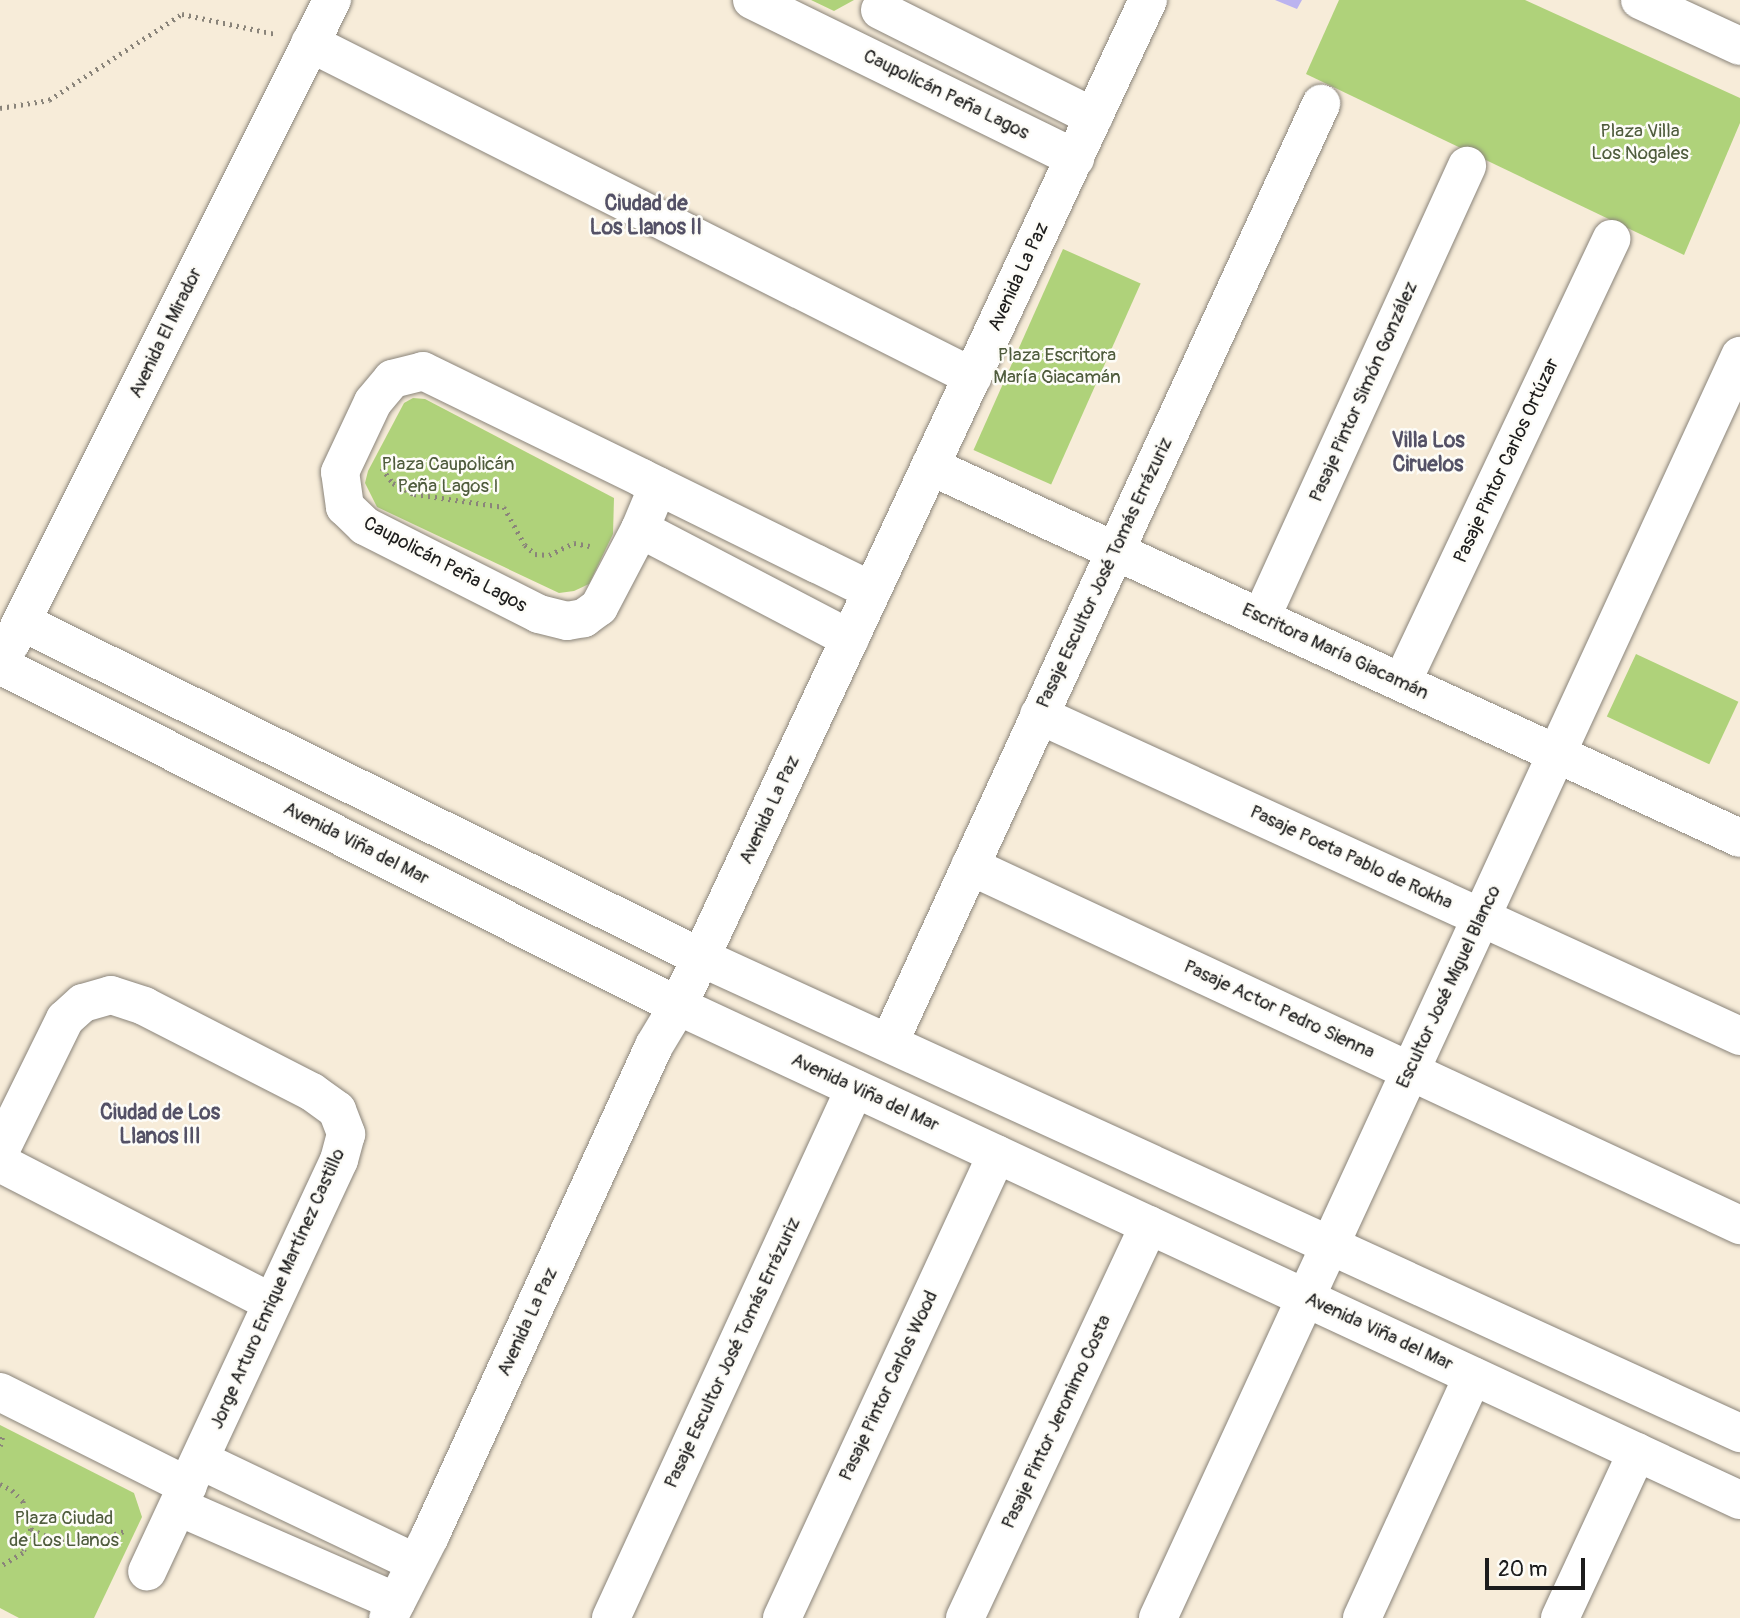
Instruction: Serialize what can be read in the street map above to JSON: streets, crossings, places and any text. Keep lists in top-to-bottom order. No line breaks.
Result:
{"streets":{"street":["Caupolicán Peña Lagos","Avenida La Paz","Avenida El Mirador","Pasaje Pintor Simón González","Pasaje Pintor Carlos Ortúzar","Pasaje Escultor José Tomás Errázuriz","Escritora María Giacamán","Avenida Viña del Mar","Pasaje Poeta Pablo de Rokha","Escultor José Miguel Blanco","Pasaje Actor Pedro Sienna","Jorge Arturo Enrique Martínez Castillo","Pasaje Pintor Carlos Wood","Pasaje Pintor Jeronimo Costa"]},"crossings":[["Caupolicán Peña Lagos","Avenida La Paz"],["Avenida La Paz","Escritora María Giacamán"],["Avenida La Paz","Avenida Viña del Mar"],["Avenida El Mirador","Avenida Viña del Mar"],["Pasaje Pintor Simón González","Escritora María Giacamán"],["Pasaje Pintor Carlos Ortúzar","Escritora María Giacamán"],["Pasaje Escultor José Tomás Errázuriz","Escritora María Giacamán"],["Pasaje Escultor José Tomás Errázuriz","Avenida Viña del Mar"],["Pasaje Escultor José Tomás Errázuriz","Pasaje Poeta Pablo de Rokha"],["Pasaje Escultor José Tomás Errázuriz","Pasaje Actor Pedro Sienna"],["Escritora María Giacamán","Escultor José Miguel Blanco"],["Avenida Viña del Mar","Escultor José Miguel Blanco"],["Avenida Viña del Mar","Pasaje Pintor Carlos Wood"],["Avenida Viña del Mar","Pasaje Pintor Jeronimo Costa"],["Pasaje Poeta Pablo de Rokha","Escultor José Miguel Blanco"],["Escultor José Miguel Blanco","Pasaje Actor Pedro Sienna"]],"districts":["Ciudad de Los Llanos II","Villa Los Ciruelos","Ciudad de Los Llanos III"],"parks":["Plaza Villa Los Nogales","Plaza Escritora María Giacamán","Plaza Caupolicán Peña Lagos I","Plaza Ciudad de Los Llanos"],"scale_bar":"20 m"}
